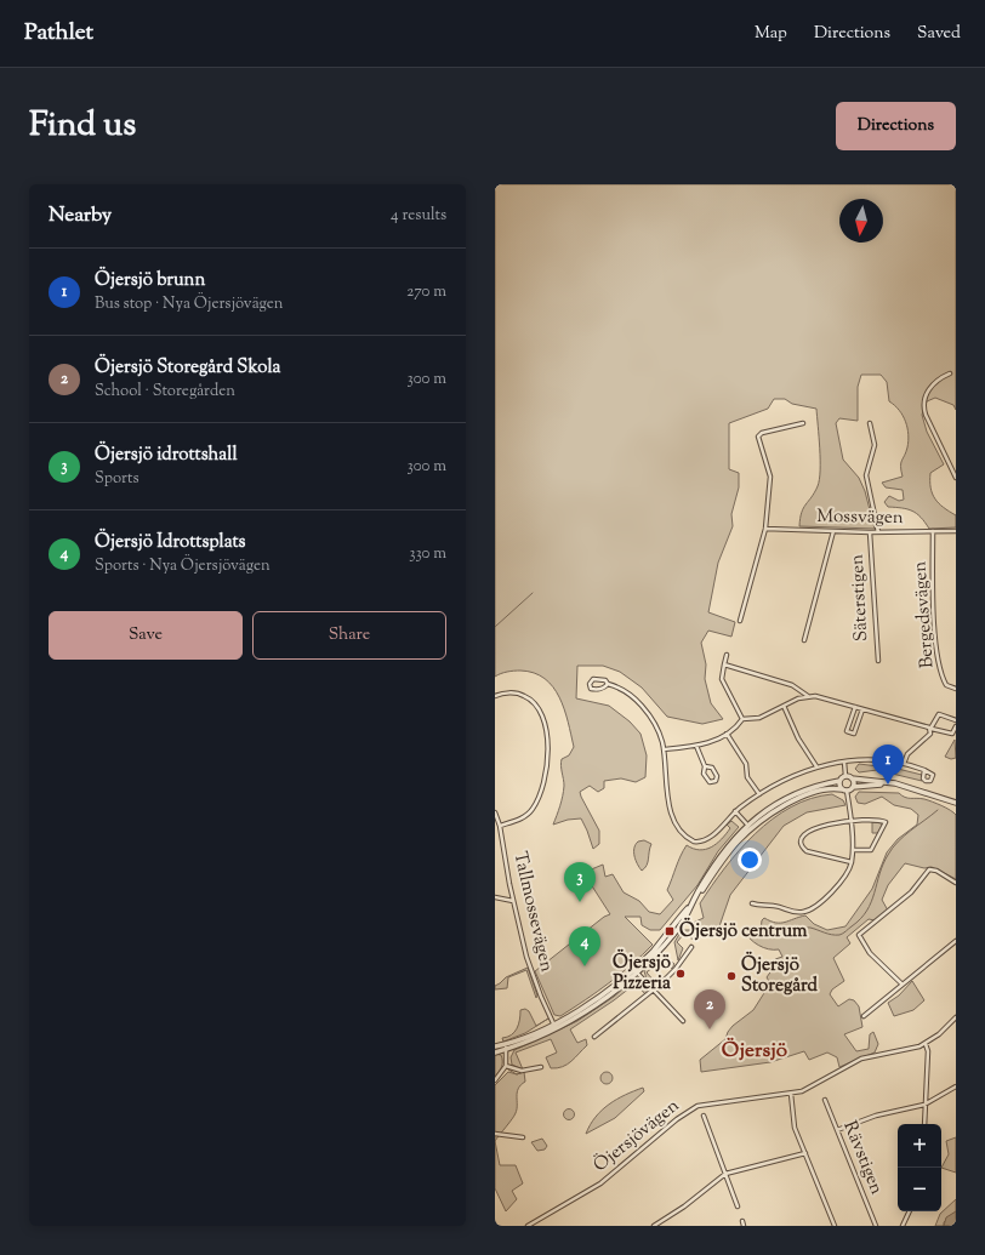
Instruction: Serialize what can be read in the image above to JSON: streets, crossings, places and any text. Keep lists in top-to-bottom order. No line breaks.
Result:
{"streets":{"street":["Mossvägen","Säterstigen","Bergedsvägen","Tallmossevägen","Öjersjövägen","Rävstigen"]},"crossings":[["Mossvägen","Säterstigen"],["Mossvägen","Bergedsvägen"]],"districts":["Öjersjö"],"places":{"transit":["Öjersjö centrum"],"other":["Öjersjö Pizzeria","Öjersjö Storegård"]},"north":"bottom","page":{"header":"Pathlet","nav":["Map","Directions","Saved"],"title":"Find us","buttons":["Directions",["Save","Share"]],"heading":["Nearby","4 results"],"list":[{"mark":"1","name":"Öjersjö brunn","note":"Bus stop · Nya Öjersjövägen","value":"270 m"},{"mark":"2","name":"Öjersjö Storegård Skola","note":"School · Storegården","value":"300 m"},{"mark":"3","name":"Öjersjö idrottshall","note":"Sports","value":"300 m"},{"mark":"4","name":"Öjersjö Idrottsplats","note":"Sports · Nya Öjersjövägen","value":"330 m"}],"pins":["1","3","4","2"],"map_buttons":["+","−"]}}
